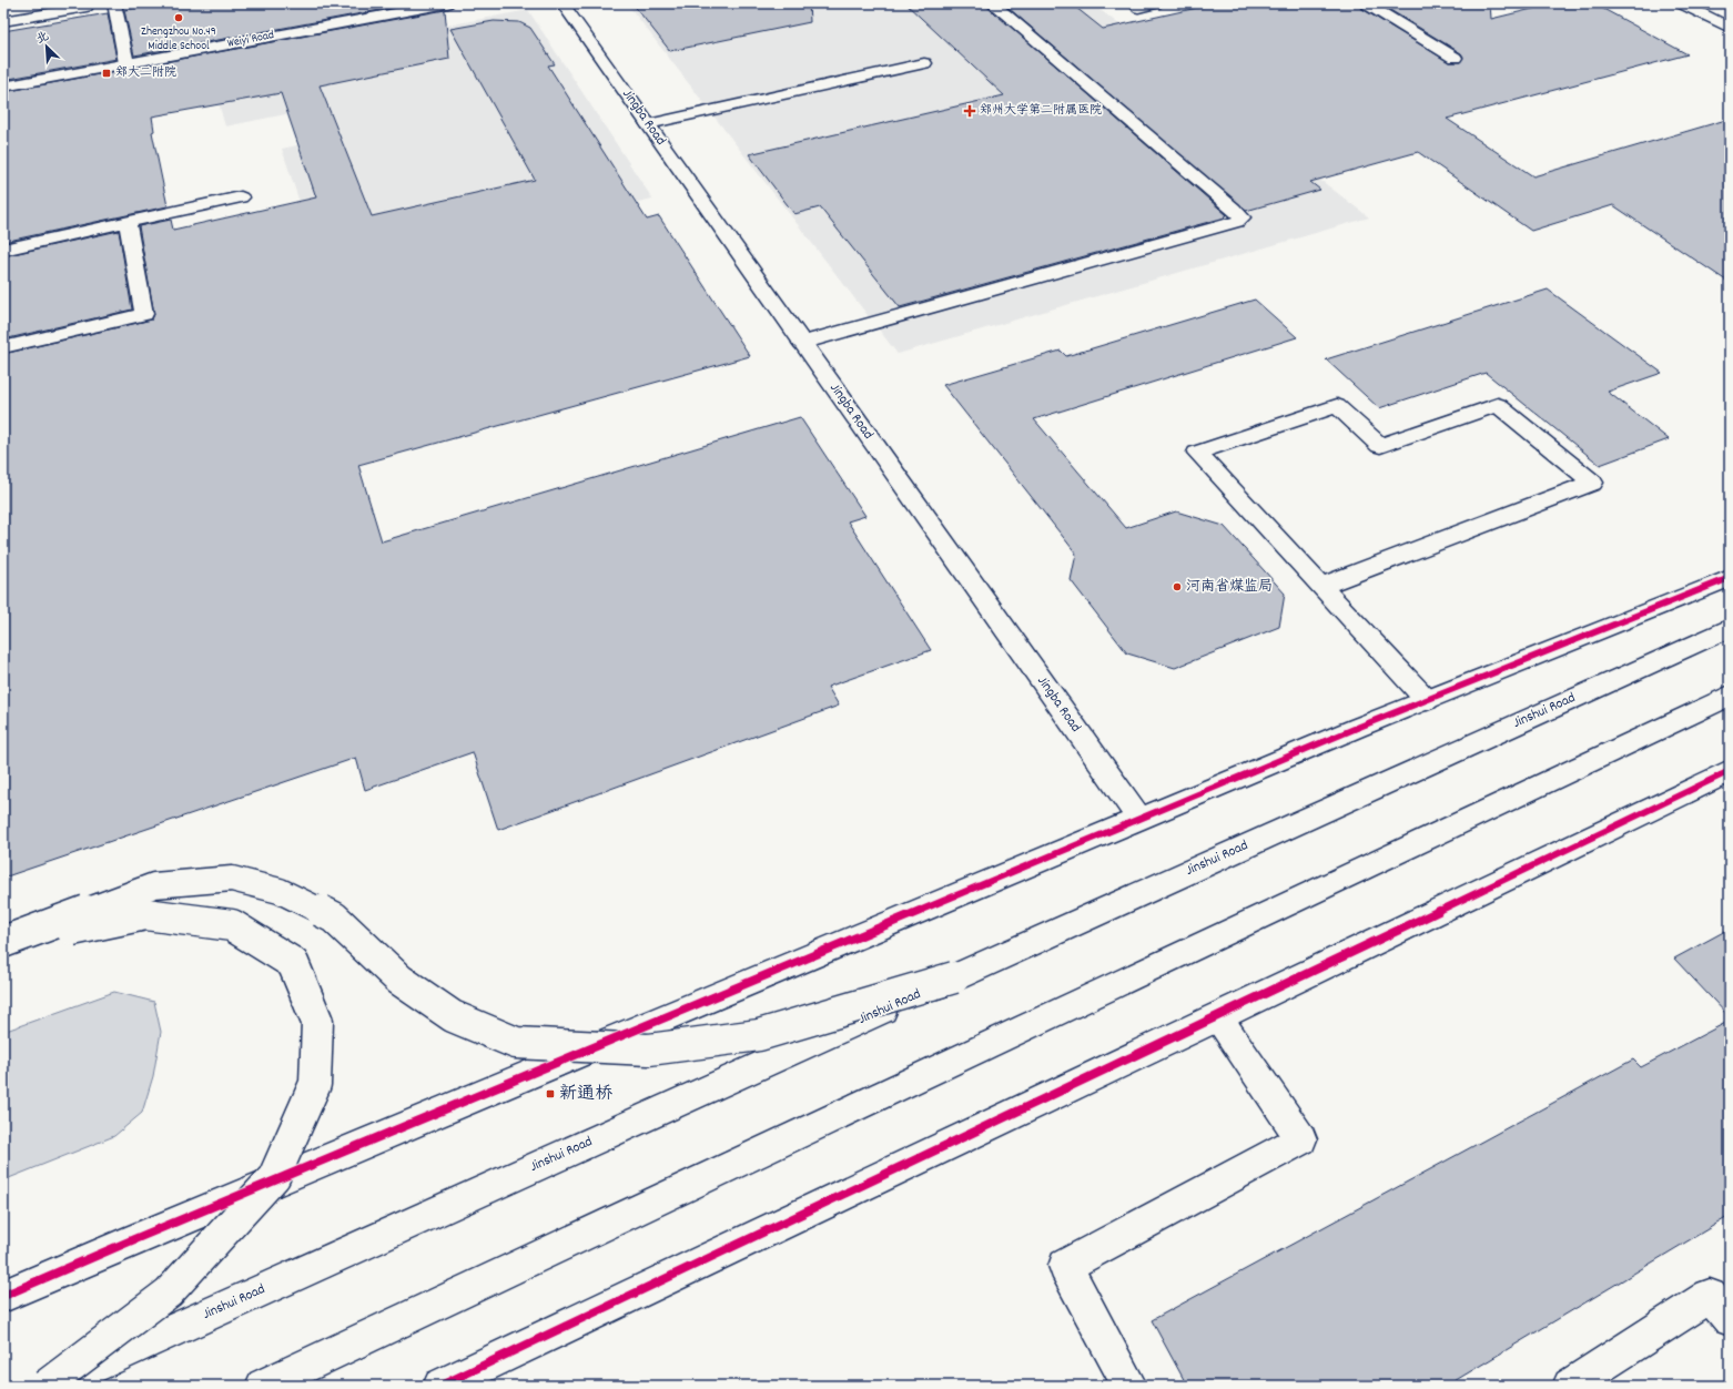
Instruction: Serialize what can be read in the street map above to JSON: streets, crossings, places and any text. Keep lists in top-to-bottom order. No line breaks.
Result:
{"streets":{"street":["Weiyi Road","Jingba Road","Jinshui Road"]},"places":{"other":["Zhengzhou No.49 Middle School","河南省煤监局"],"transit":["郑大二附院","新通桥"],"health":["郑州大学第二附属医院"]},"north":"top left"}
